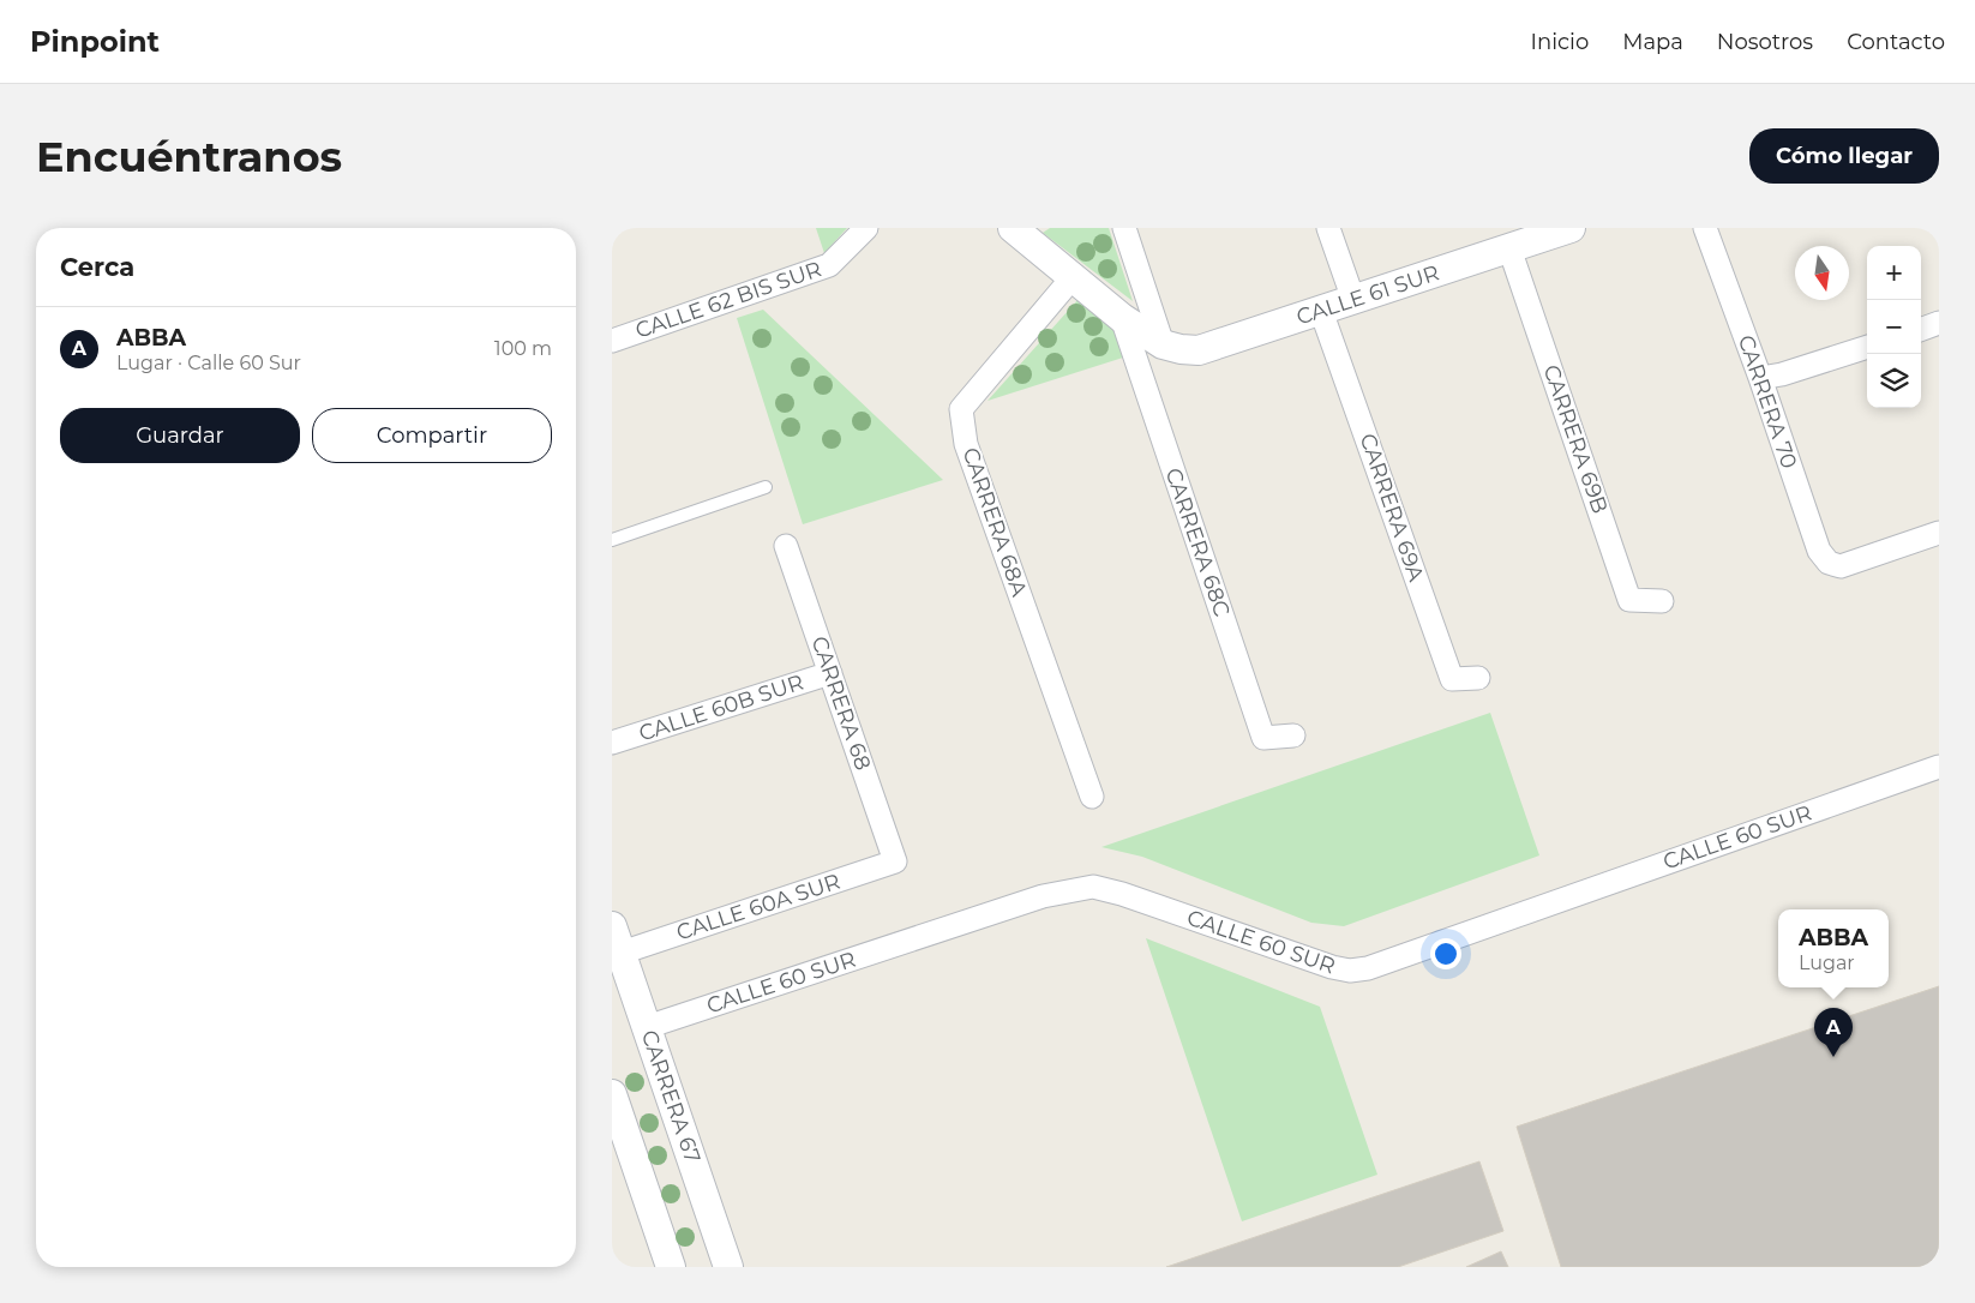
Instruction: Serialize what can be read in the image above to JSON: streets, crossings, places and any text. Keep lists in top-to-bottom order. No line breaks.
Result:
{"streets":{"street":["CALLE 61 SUR","CALLE 62 BIS SUR","CARRERA 70","CARRERA 69B","CARRERA 69A","CARRERA 68A","CARRERA 68C","CARRERA 68","CALLE 60B SUR","CALLE 60 SUR","CALLE 60A SUR","CARRERA 67"]},"crossings":[["CALLE 61 SUR","CARRERA 69B"],["CALLE 61 SUR","CARRERA 69A"],["CARRERA 68","CALLE 60B SUR"],["CARRERA 68","CALLE 60A SUR"],["CALLE 60 SUR","CARRERA 67"],["CALLE 60A SUR","CARRERA 67"]],"north":"bottom","page":{"header":"Pinpoint","nav":["Inicio","Mapa","Nosotros","Contacto"],"buttons":["Cómo llegar",["Guardar","Compartir"]],"title":"Encuéntranos","heading":"Cerca","map_buttons":["+","−"],"list":[{"mark":"A","name":"ABBA","note":"Lugar · Calle 60 Sur","value":"100 m"}],"popup":["ABBA","Lugar"],"pins":"A"}}
